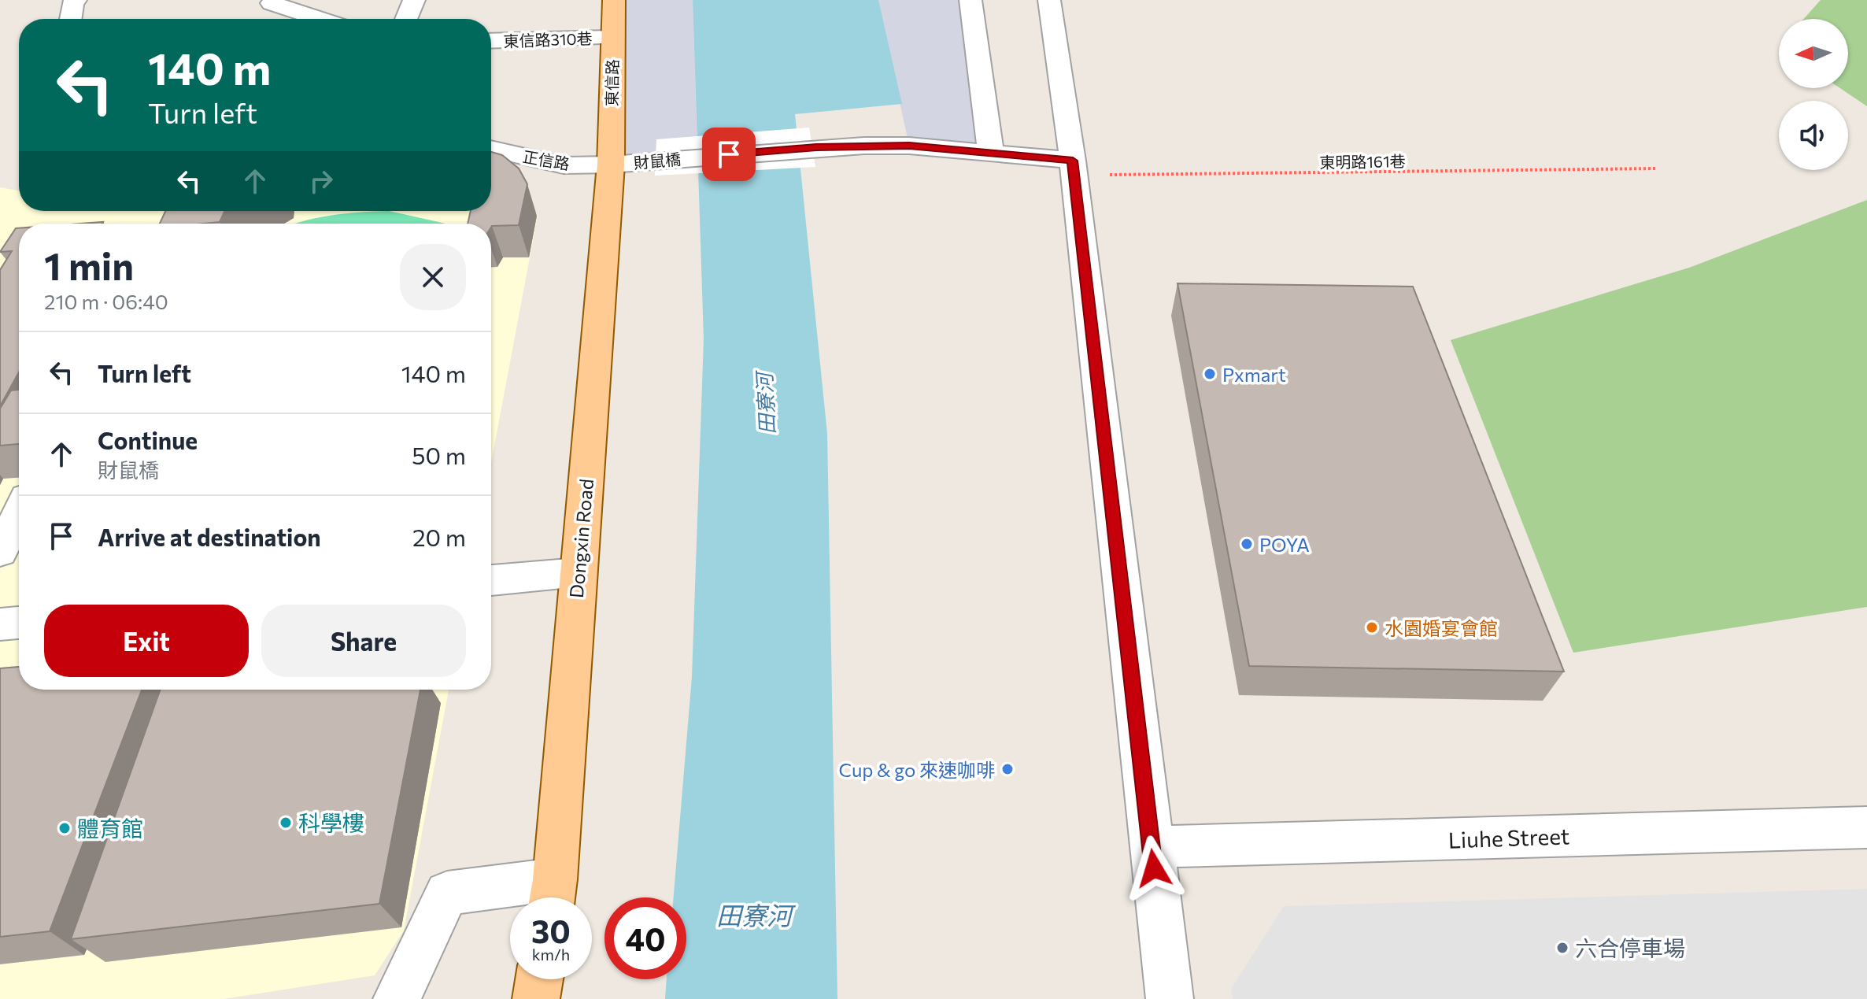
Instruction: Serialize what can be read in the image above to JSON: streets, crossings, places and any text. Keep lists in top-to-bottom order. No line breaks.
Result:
{"streets":{"main road":["東信路","Dongxin Road"],"street":["東信路310巷","正信路","財鼠橋","Liuhe Street"],"path":["東明路161巷"]},"crossings":[["東信路310巷","東信路"],["東信路","正信路"],["東信路","財鼠橋"],["東信路","Dongxin Road"],["正信路","財鼠橋"],["正信路","Dongxin Road"],["財鼠橋","東明路161巷"],["財鼠橋","Dongxin Road"]],"water":["田寮河"],"places":["Pxmart","POYA","水園婚宴會館","Cup & go 來速咖啡","科學樓","體育館","六合停車場"],"north":"left","page":{"turn":["140 m","Turn left"],"heading":["1 min","210 m · 06:40"],"list":[{"name":"Turn left","value":"140 m"},{"name":"Continue","note":"財鼠橋","value":"50 m"},{"name":"Arrive at destination","value":"20 m"}],"buttons":["Exit","Share"],"speed":"30 km/h","limit":"40"}}
